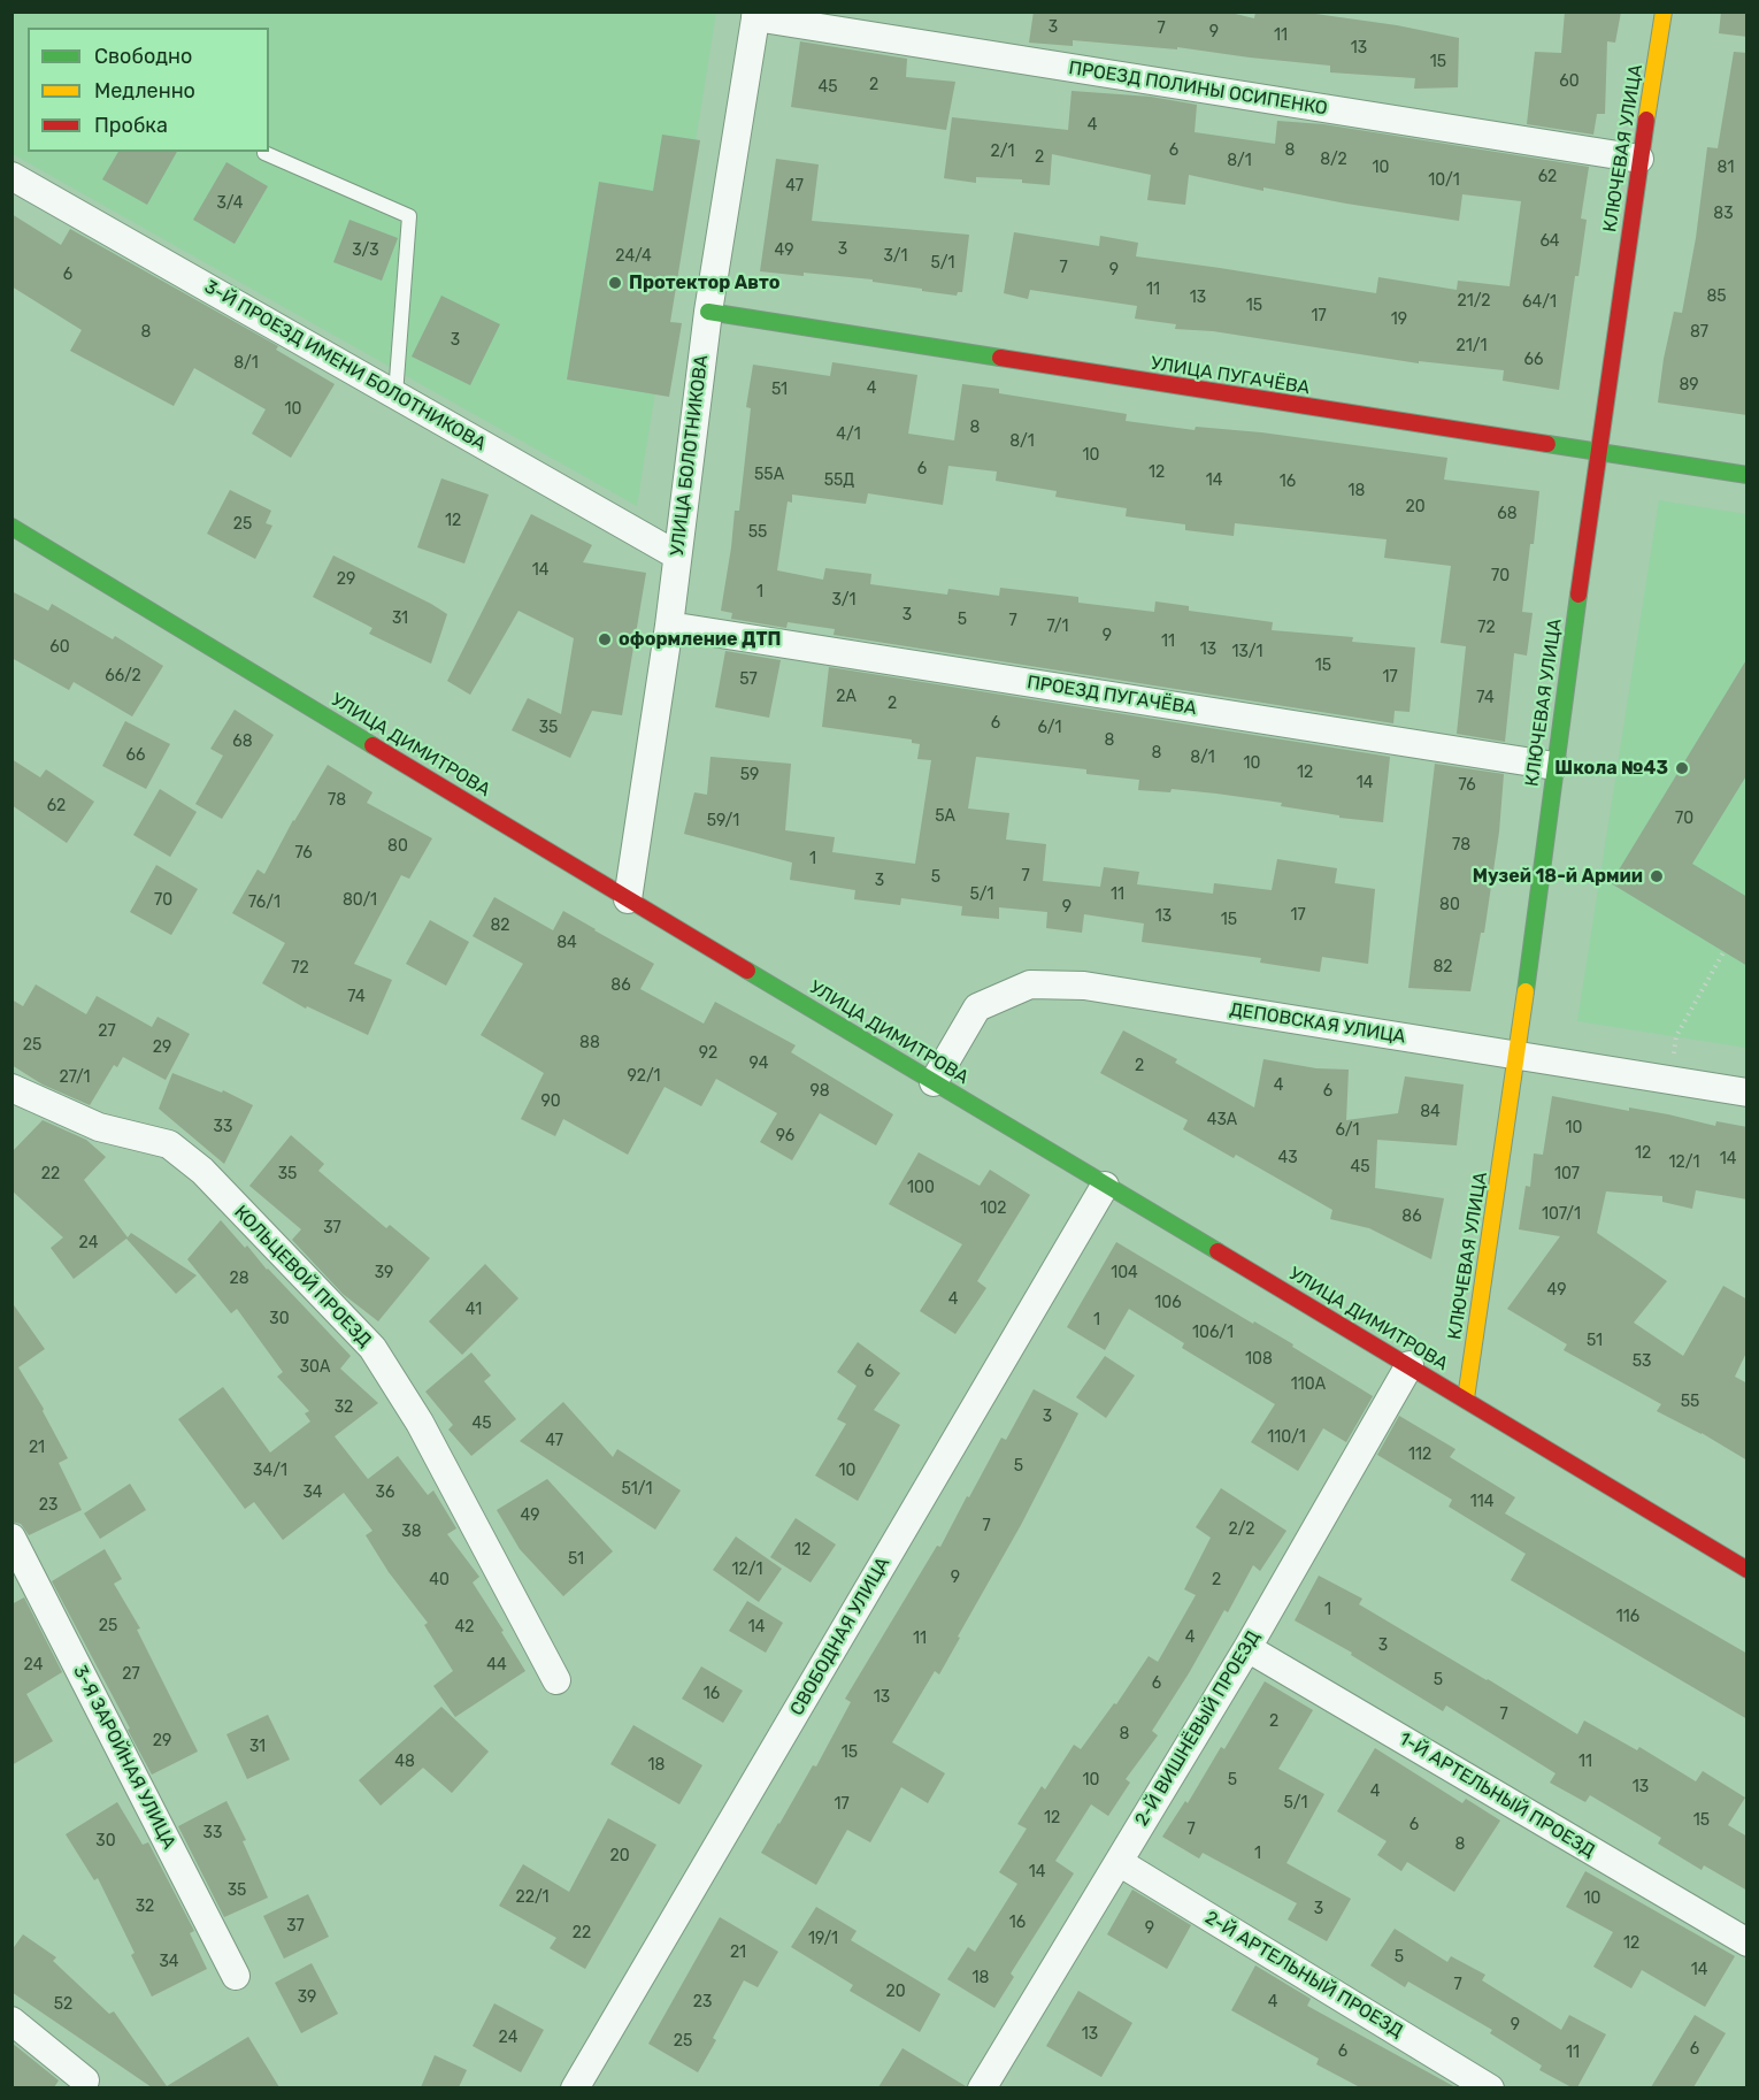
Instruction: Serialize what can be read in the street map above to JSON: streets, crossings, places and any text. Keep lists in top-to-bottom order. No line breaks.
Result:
{"streets":{"street":["ПРОЕЗД ПОЛИНЫ ОСИПЕНКО","КЛЮЧЕВАЯ УЛИЦА","3-Й ПРОЕЗД ИМЕНИ БОЛОТНИКОВА","УЛИЦА ПУГАЧЁВА","УЛИЦА БОЛОТНИКОВА","ПРОЕЗД ПУГАЧЁВА","УЛИЦА ДИМИТРОВА","ДЕПОВСКАЯ УЛИЦА","КОЛЬЦЕВОЙ ПРОЕЗД","СВОБОДНАЯ УЛИЦА","2-Й ВИШНЁВЫЙ ПРОЕЗД","3-Я ЗАРОЙНАЯ УЛИЦА","1-Й АРТЕЛЬНЫЙ ПРОЕЗД","2-Й АРТЕЛЬНЫЙ ПРОЕЗД"]},"crossings":[["ПРОЕЗД ПОЛИНЫ ОСИПЕНКО","КЛЮЧЕВАЯ УЛИЦА"],["ПРОЕЗД ПОЛИНЫ ОСИПЕНКО","УЛИЦА БОЛОТНИКОВА"],["КЛЮЧЕВАЯ УЛИЦА","УЛИЦА ПУГАЧЁВА"],["КЛЮЧЕВАЯ УЛИЦА","ПРОЕЗД ПУГАЧЁВА"],["КЛЮЧЕВАЯ УЛИЦА","УЛИЦА ДИМИТРОВА"],["КЛЮЧЕВАЯ УЛИЦА","ДЕПОВСКАЯ УЛИЦА"],["3-Й ПРОЕЗД ИМЕНИ БОЛОТНИКОВА","УЛИЦА БОЛОТНИКОВА"],["УЛИЦА ПУГАЧЁВА","УЛИЦА БОЛОТНИКОВА"],["УЛИЦА БОЛОТНИКОВА","ПРОЕЗД ПУГАЧЁВА"],["УЛИЦА БОЛОТНИКОВА","УЛИЦА ДИМИТРОВА"],["УЛИЦА ДИМИТРОВА","ДЕПОВСКАЯ УЛИЦА"],["УЛИЦА ДИМИТРОВА","СВОБОДНАЯ УЛИЦА"],["УЛИЦА ДИМИТРОВА","2-Й ВИШНЁВЫЙ ПРОЕЗД"],["2-Й ВИШНЁВЫЙ ПРОЕЗД","1-Й АРТЕЛЬНЫЙ ПРОЕЗД"],["2-Й ВИШНЁВЫЙ ПРОЕЗД","2-Й АРТЕЛЬНЫЙ ПРОЕЗД"]],"places":["Протектор Авто","оформление ДТП","Школа №43","Музей 18-й Армии"],"house_numbers":["3","7","9","11","13","15","60","2","45","4","6","8","2/1","2","8/2","8/1","10","81","62","10/1","47","3/4","83","64","3","3/3","49","24/4","3/1","5/1","7","9","6","11","85","13","21/2","64/1","15","17","19","8","87","3","21/1","66","8/1","89","4","51","10","8","4/1","8/1","10","6","12","55А","55Д","14","16","18","20","68","12","25","55","14","70","29","1","3/1","3","31","5","7","7/1","72","9","11","60","13","13/1","15","66/2","17","57","2А","74","2","6","35","6/1","8","68","8","66","8/1","10","12","59","14","76","78","62","5А","70","59/1","78","80","76","1","7","5","3","5/1","11","70","80/1","76/1","80","9","17","13","15","82","84","82","72","86","74","27","88","25","29","92","94","2","92/1","27/1","4","98","6","90","84","43А","33","10","6/1","96","12","43","14","12/1","45","22","35","107","100","102","107/1","86","37","24","39","104","28","49","4","106","41","30","1","106/1","51","108","53","30А","6","110А","55","32","3","45","110/1","47","21","112","5","34/1","10","51/1","34","36","114","23","49","7","2/2","38","12","51","12/1","9","40","2","1","116","25","42","14","4","11","3","24","44","27","5","6","16","13","7","2","8","29","31","15","48","11","18","10","5","13","4","5/1","17","12","15","6","7","33","30","8","1","20","14","35","22/1","10","32","3","16","37","9","22","19/1","12","21","5","34","14","18","7","20","39","23","4","52","9","13","24","25","6","6","11"],"legend":["Свободно","Медленно","Пробка"]}
